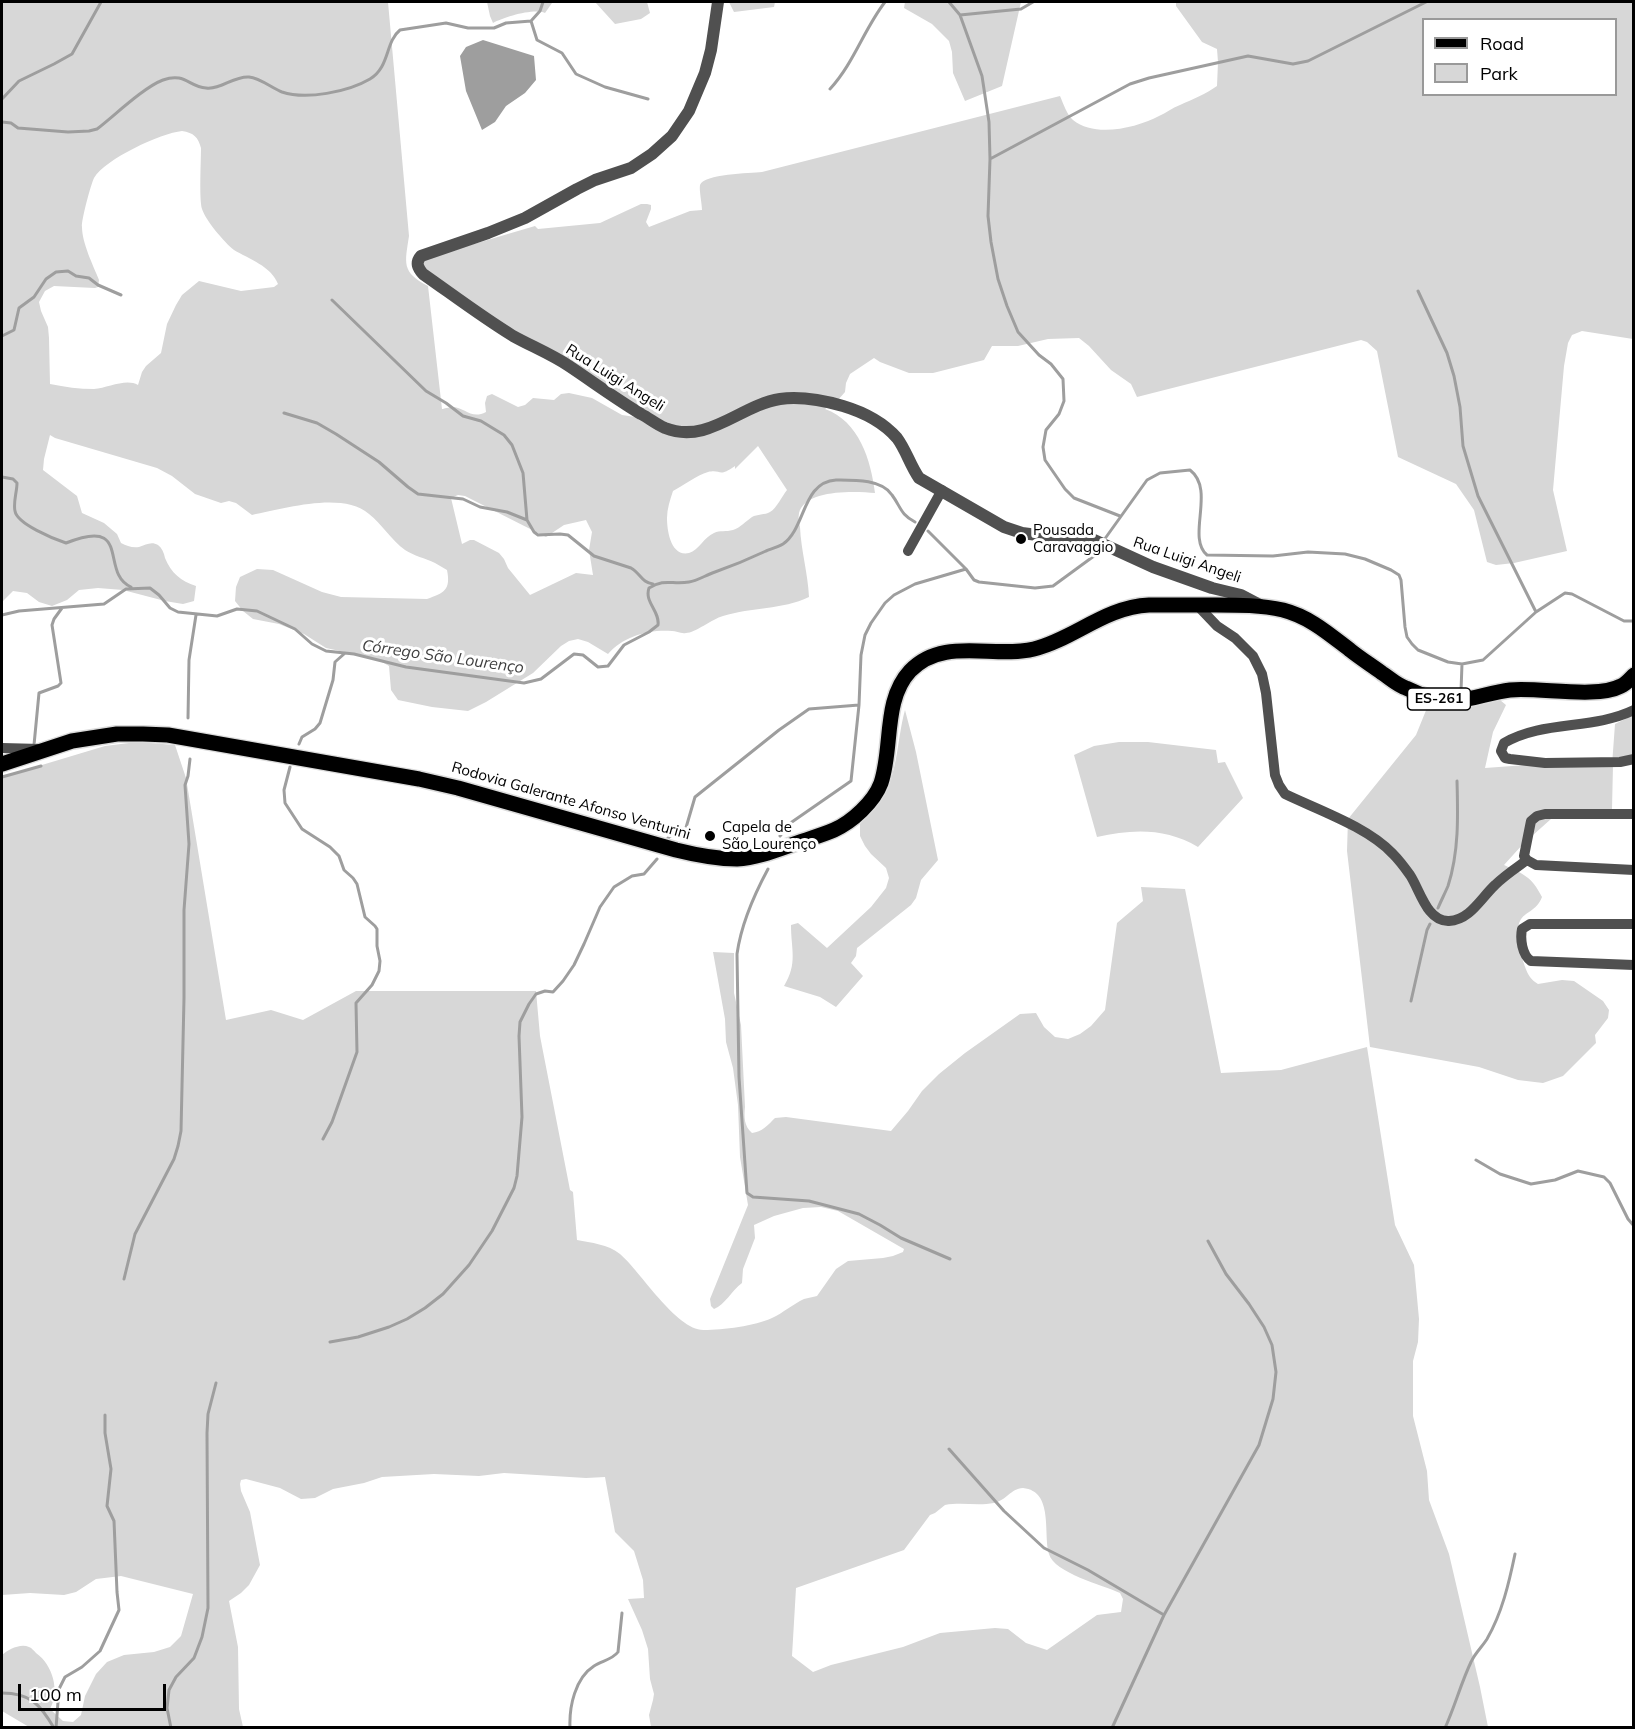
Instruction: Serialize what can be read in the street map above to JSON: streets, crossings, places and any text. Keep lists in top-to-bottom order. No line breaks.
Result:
{"streets":{"main road":["ES-261","Rodovia Galerante Afonso Venturini"],"street":["Rua Luigi Angeli"]},"crossings":[["Rua Luigi Angeli","ES-261"],["Rua Luigi Angeli","Rodovia Galerante Afonso Venturini"],["ES-261","Rodovia Galerante Afonso Venturini"]],"water":["Córrego São Lourenço"],"places":["Pousada Caravaggio","Capela de São Lourenço"],"legend":["Road","Park"],"scale_bar":"100 m"}
